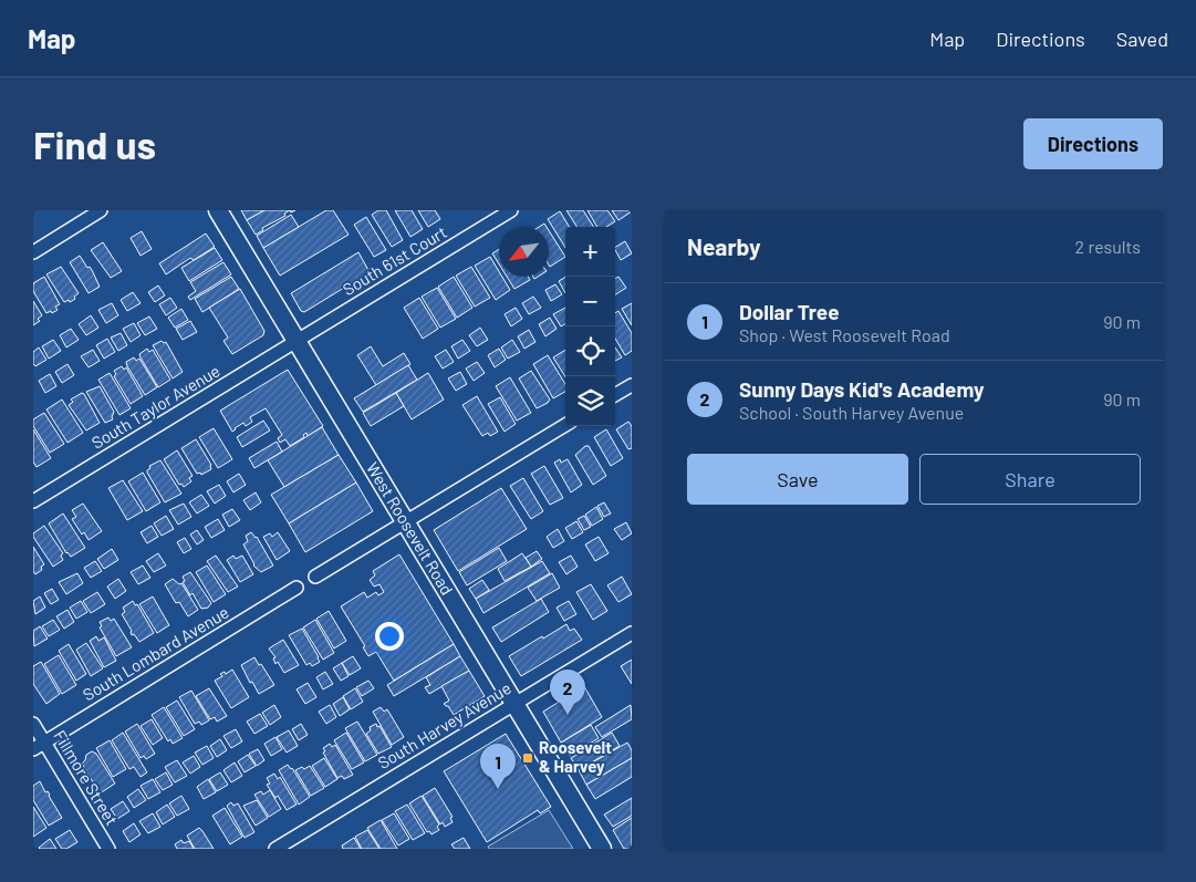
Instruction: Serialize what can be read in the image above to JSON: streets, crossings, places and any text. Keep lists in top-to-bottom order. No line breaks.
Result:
{"streets":{"main road":["West Roosevelt Road"],"street":["South 61st Court","South Taylor Avenue","South Lombard Avenue","South Harvey Avenue","Fillmore Street"]},"crossings":[["South 61st Court","South Taylor Avenue"],["South 61st Court","West Roosevelt Road"],["South Taylor Avenue","West Roosevelt Road"],["West Roosevelt Road","South Harvey Avenue"],["South Lombard Avenue","Fillmore Street"]],"places":{"transit":["Roosevelt & Harvey"]},"north":"bottom left","page":{"header":"Map","nav":["Map","Directions","Saved"],"buttons":["Directions",["Save","Share"]],"title":"Find us","heading":["Nearby","2 results"],"map_buttons":["+","−"],"list":[{"mark":"1","name":"Dollar Tree","note":"Shop · West Roosevelt Road","value":"90 m"},{"mark":"2","name":"Sunny Days Kid's Academy","note":"School · South Harvey Avenue","value":"90 m"}],"pins":["2","1"]}}
